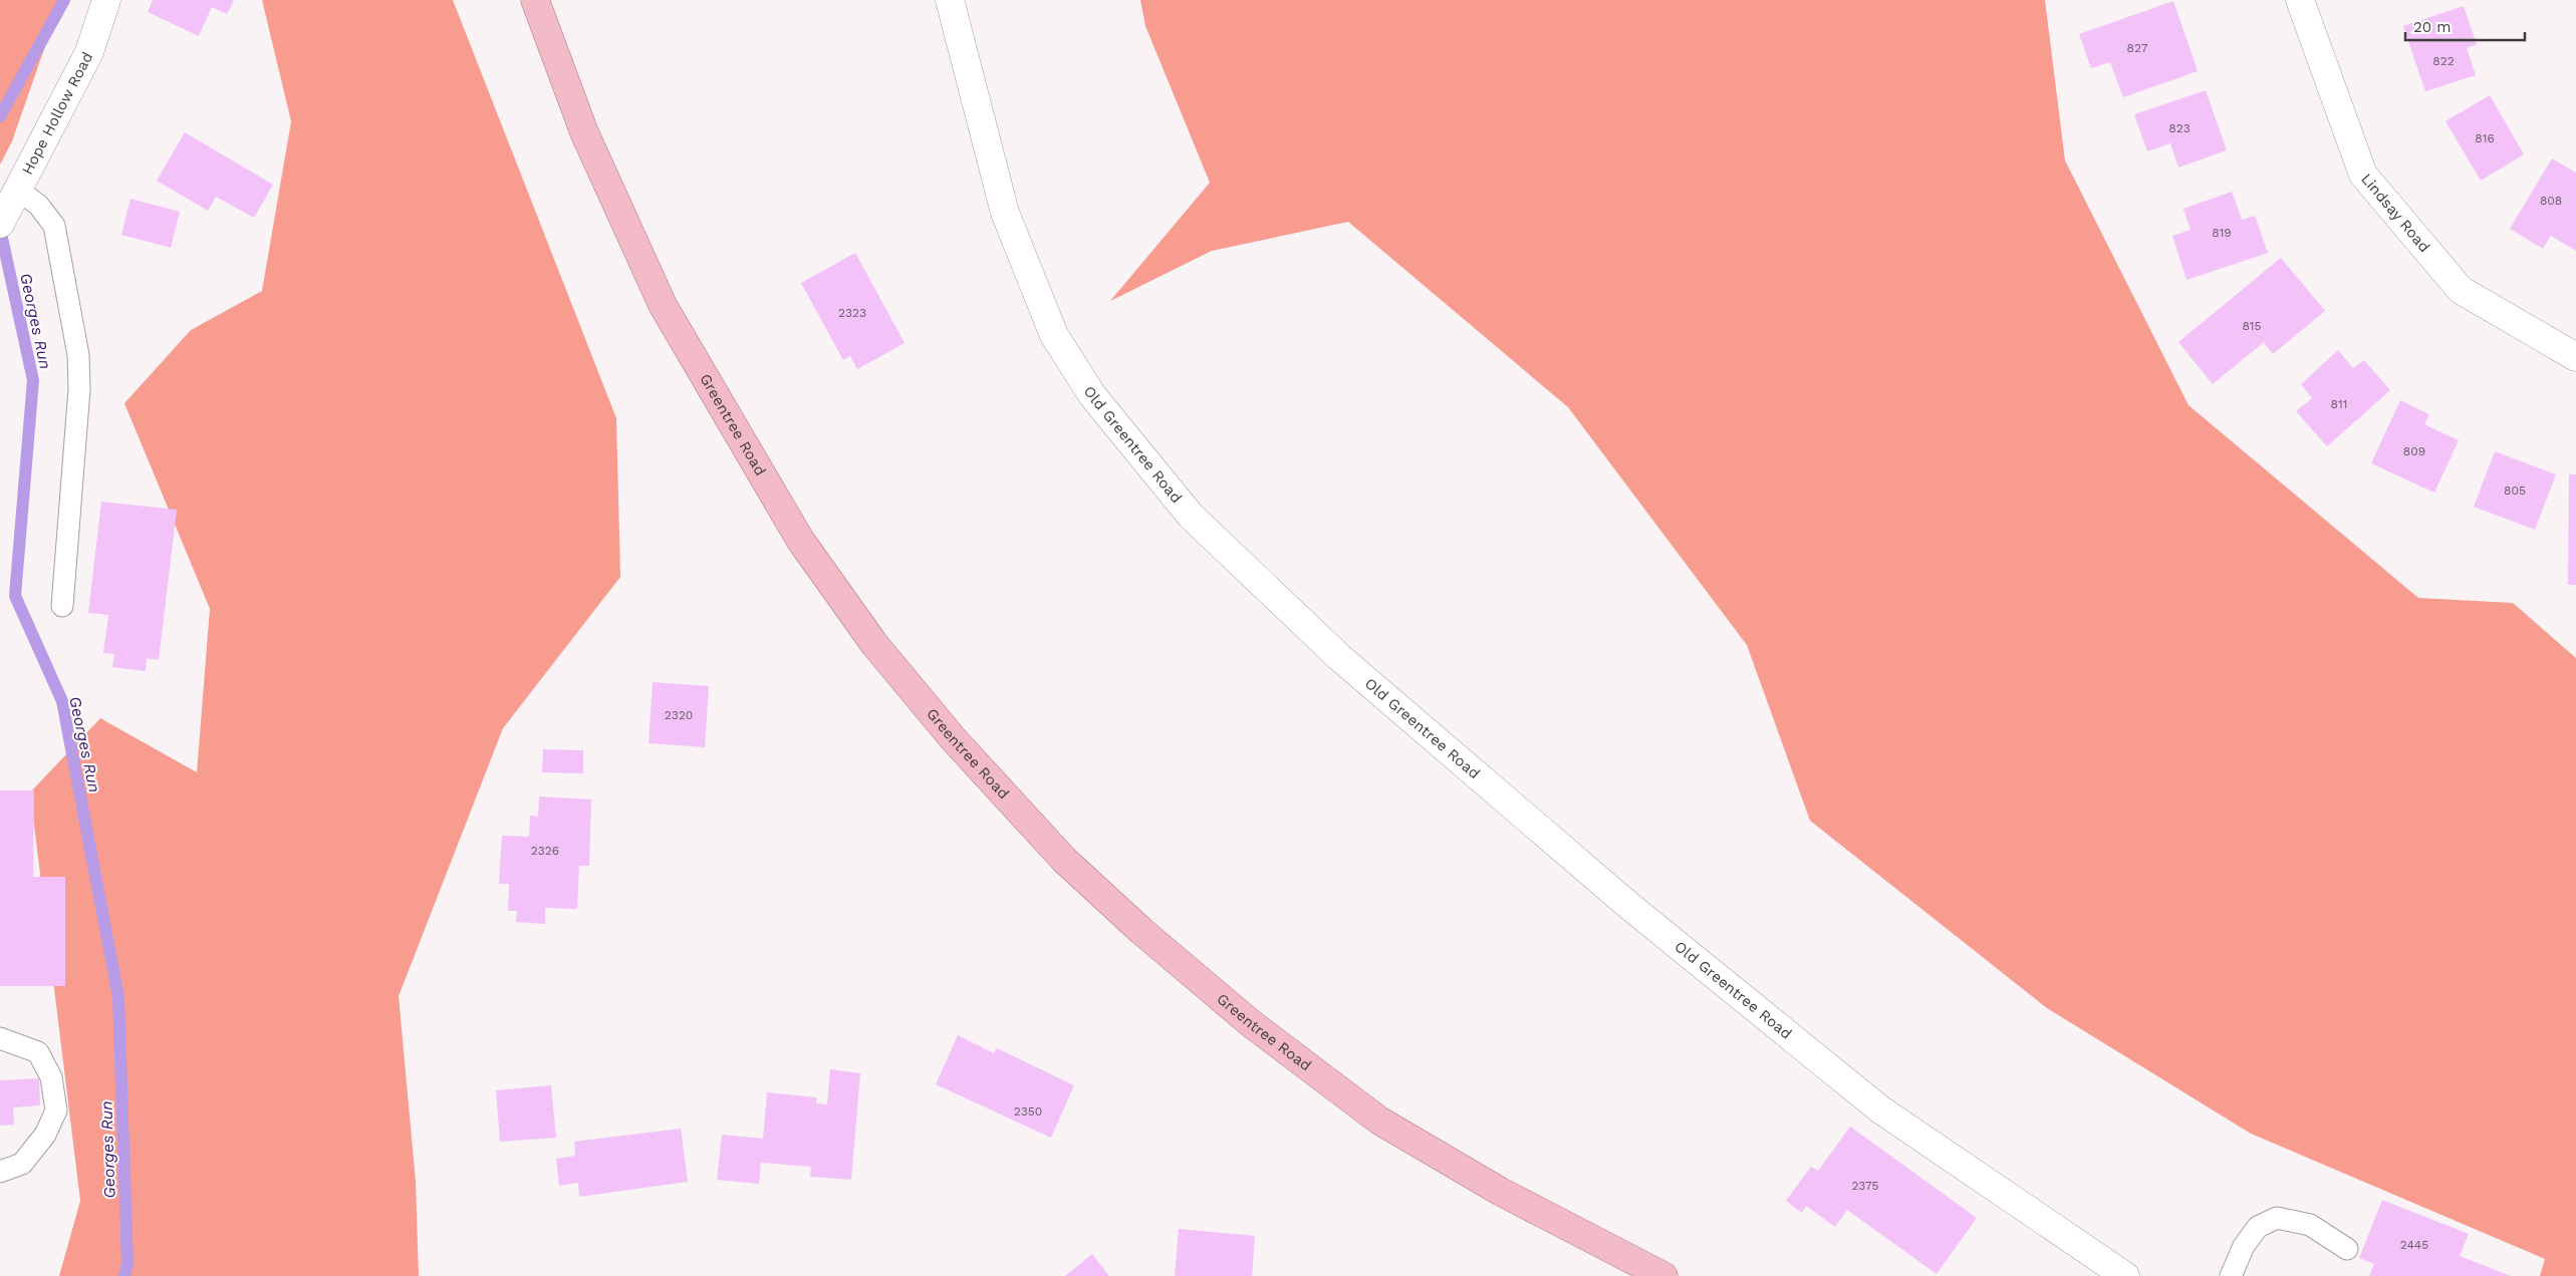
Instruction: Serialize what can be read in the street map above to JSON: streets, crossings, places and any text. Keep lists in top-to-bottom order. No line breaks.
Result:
{"streets":{"main road":["Greentree Road"],"street":["Hope Hollow Road","Lindsay Road","Old Greentree Road"]},"water":["Georges Run"],"house_numbers":["827","822","823","816","808","819","2323","815","811","809","805","2320","2326","2350","2375","2445"],"scale_bar":"20 m"}
